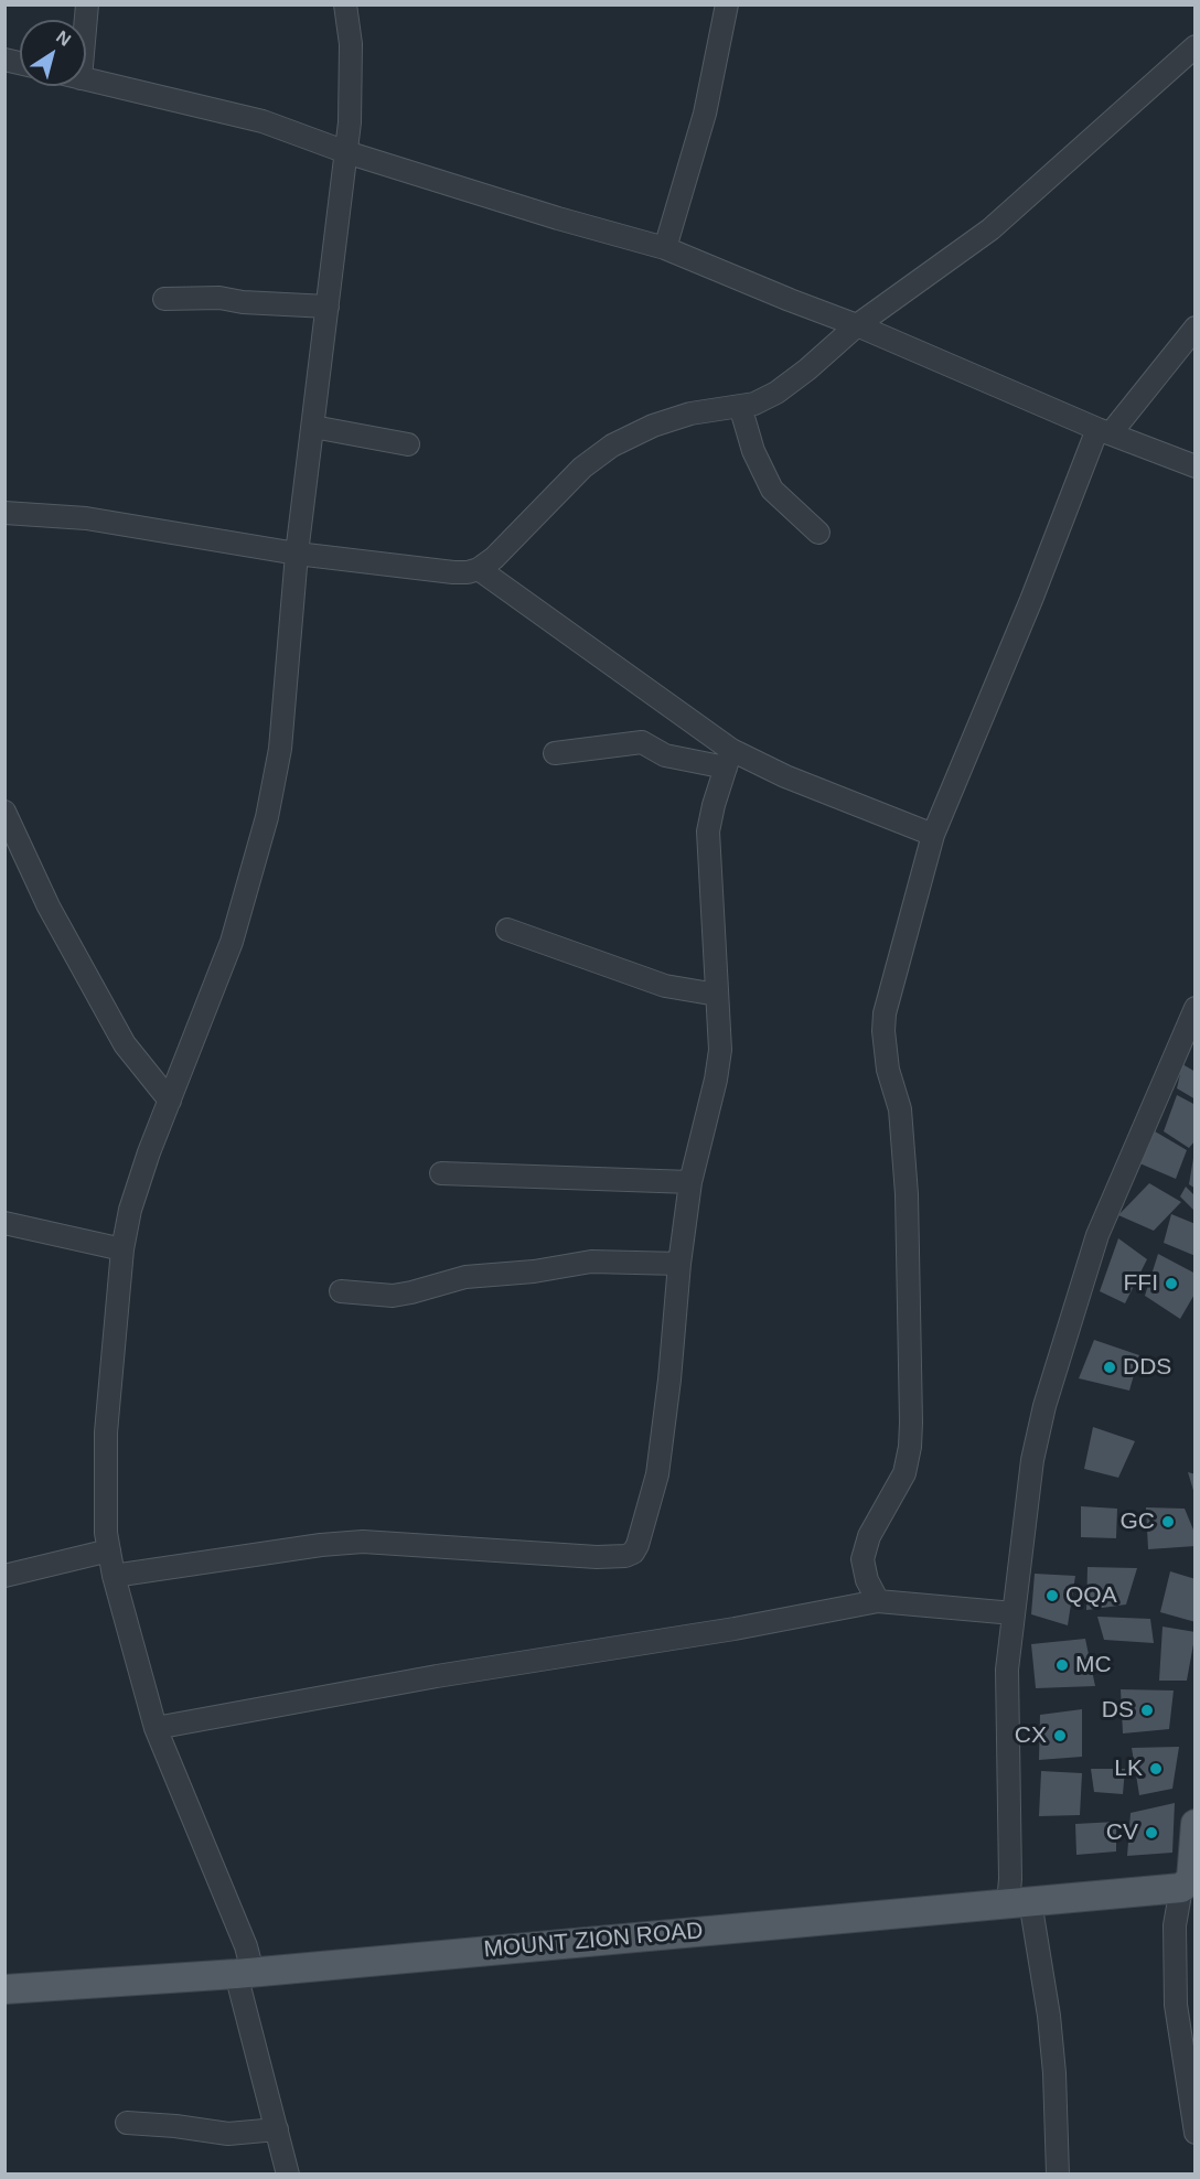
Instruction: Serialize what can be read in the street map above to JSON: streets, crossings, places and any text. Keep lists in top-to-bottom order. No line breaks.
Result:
{"streets":{"main road":["MOUNT ZION ROAD"]},"places":["FFI","DDS","GC","QQA","MC","DS","CX","LK","CV"],"north":"top right"}
